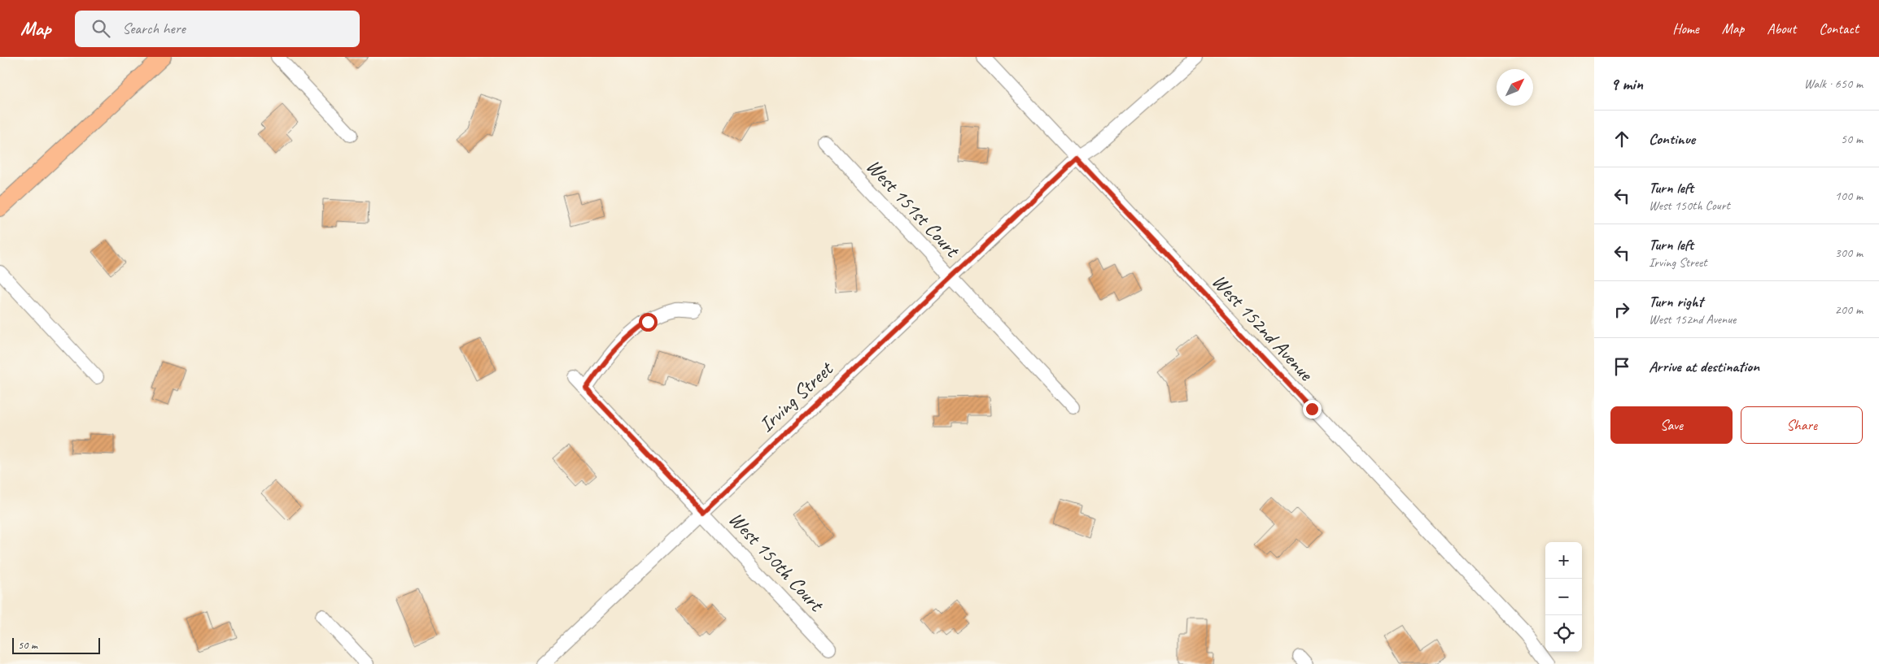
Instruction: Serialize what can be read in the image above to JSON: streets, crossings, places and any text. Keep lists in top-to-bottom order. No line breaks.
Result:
{"streets":{"street":["West 151st Court","West 152nd Avenue","Irving Street","West 150th Court"]},"crossings":[["West 151st Court","Irving Street"],["West 152nd Avenue","Irving Street"],["Irving Street","West 150th Court"]],"scale_bar":"50 m","north":"top right","page":{"header":"Map","search":"Search here","nav":["Home","Map","About","Contact"],"heading":["9 min","Walk · 650 m"],"list":[["Continue","50 m"],["Turn left","West 150th Court","100 m"],["Turn left","Irving Street","300 m"],["Turn right","West 152nd Avenue","200 m"],"Arrive at destination"],"buttons":["Save","Share"],"map_buttons":["+","−"],"scale":"50 m"}}
